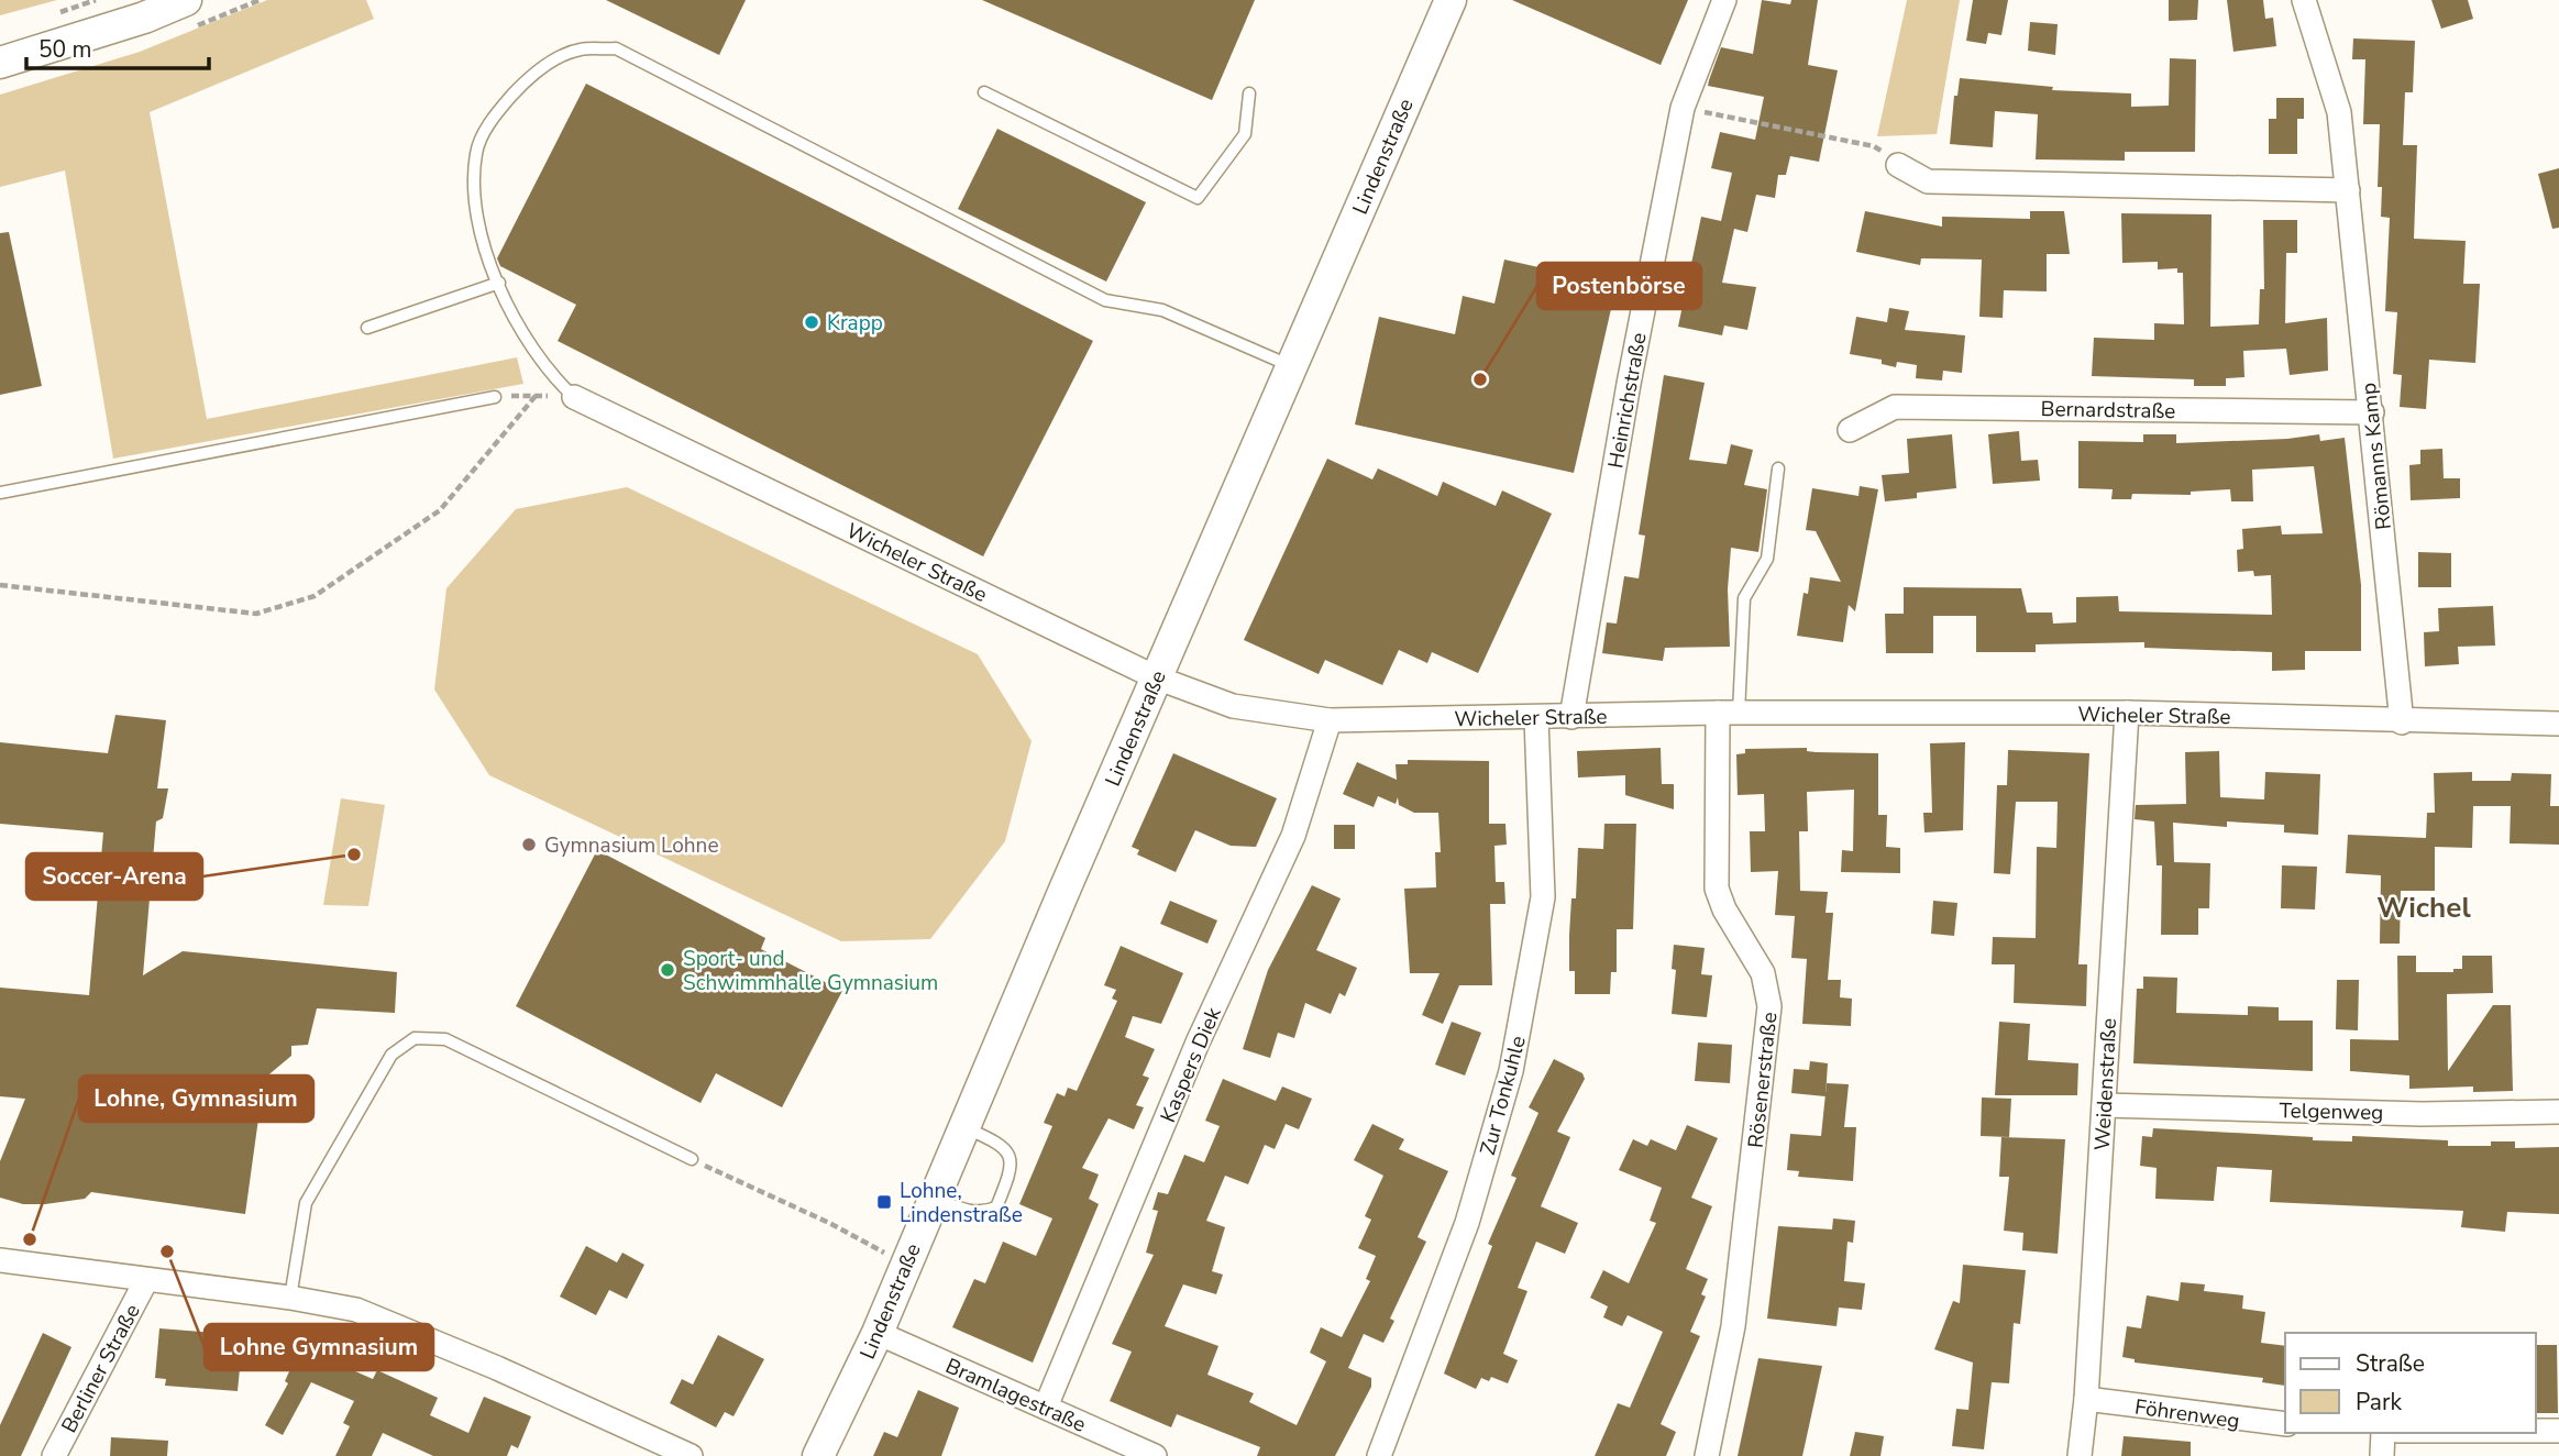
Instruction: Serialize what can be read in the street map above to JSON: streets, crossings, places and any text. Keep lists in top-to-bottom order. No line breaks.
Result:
{"streets":{"street":["Lindenstraße","Heinrichstraße","Bernardstraße","Römanns Kamp","Wicheler Straße","Kaspers Diek","Rösenerstraße","Weidenstraße","Zur Tonkuhle","Telgenweg","Berliner Straße","Bramlagestraße","Föhrenweg"]},"crossings":[["Lindenstraße","Wicheler Straße"],["Lindenstraße","Bramlagestraße"],["Heinrichstraße","Wicheler Straße"],["Bernardstraße","Römanns Kamp"],["Römanns Kamp","Wicheler Straße"],["Wicheler Straße","Kaspers Diek"],["Wicheler Straße","Rösenerstraße"],["Wicheler Straße","Weidenstraße"],["Wicheler Straße","Zur Tonkuhle"],["Kaspers Diek","Bramlagestraße"],["Weidenstraße","Telgenweg"],["Weidenstraße","Föhrenweg"]],"districts":["Wichel"],"places":{"other":["Krapp","Postenbörse","Gymnasium Lohne","Soccer-Arena","Sport- und Schwimmhalle Gymnasium","Lohne, Gymnasium","Lohne Gymnasium"],"transit":["Lohne, Lindenstraße"]},"legend":["Straße","Park"],"scale_bar":"50 m"}
